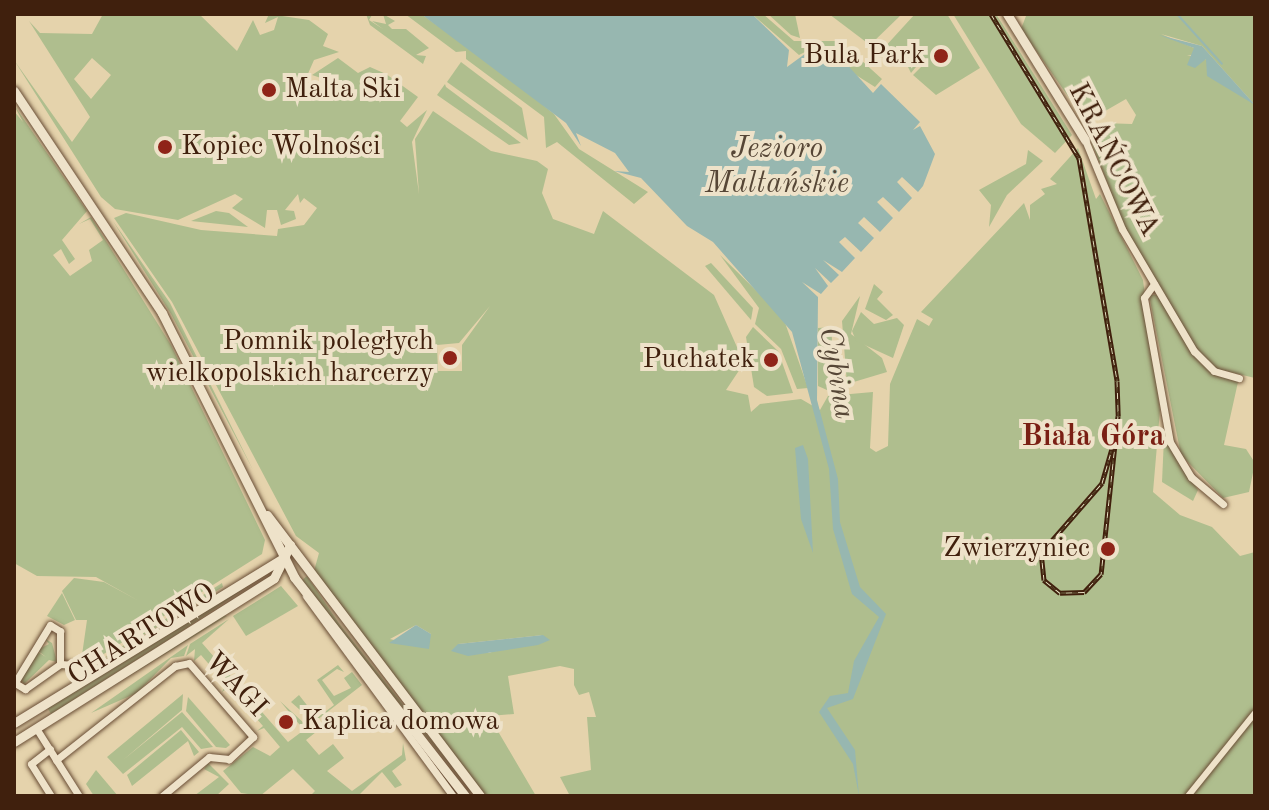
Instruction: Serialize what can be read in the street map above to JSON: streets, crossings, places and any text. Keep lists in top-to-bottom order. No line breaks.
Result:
{"streets":{"street":["KRAŃCOWA","CHARTOWO","WAGI"]},"districts":["Biała Góra"],"water":["Jezioro Maltańskie","Cybina"],"places":["Bula Park","Malta Ski","Kopiec Wolności","Pomnik poległych wielkopolskich harcerzy","Puchatek","Zwierzyniec","Kaplica domowa"]}
